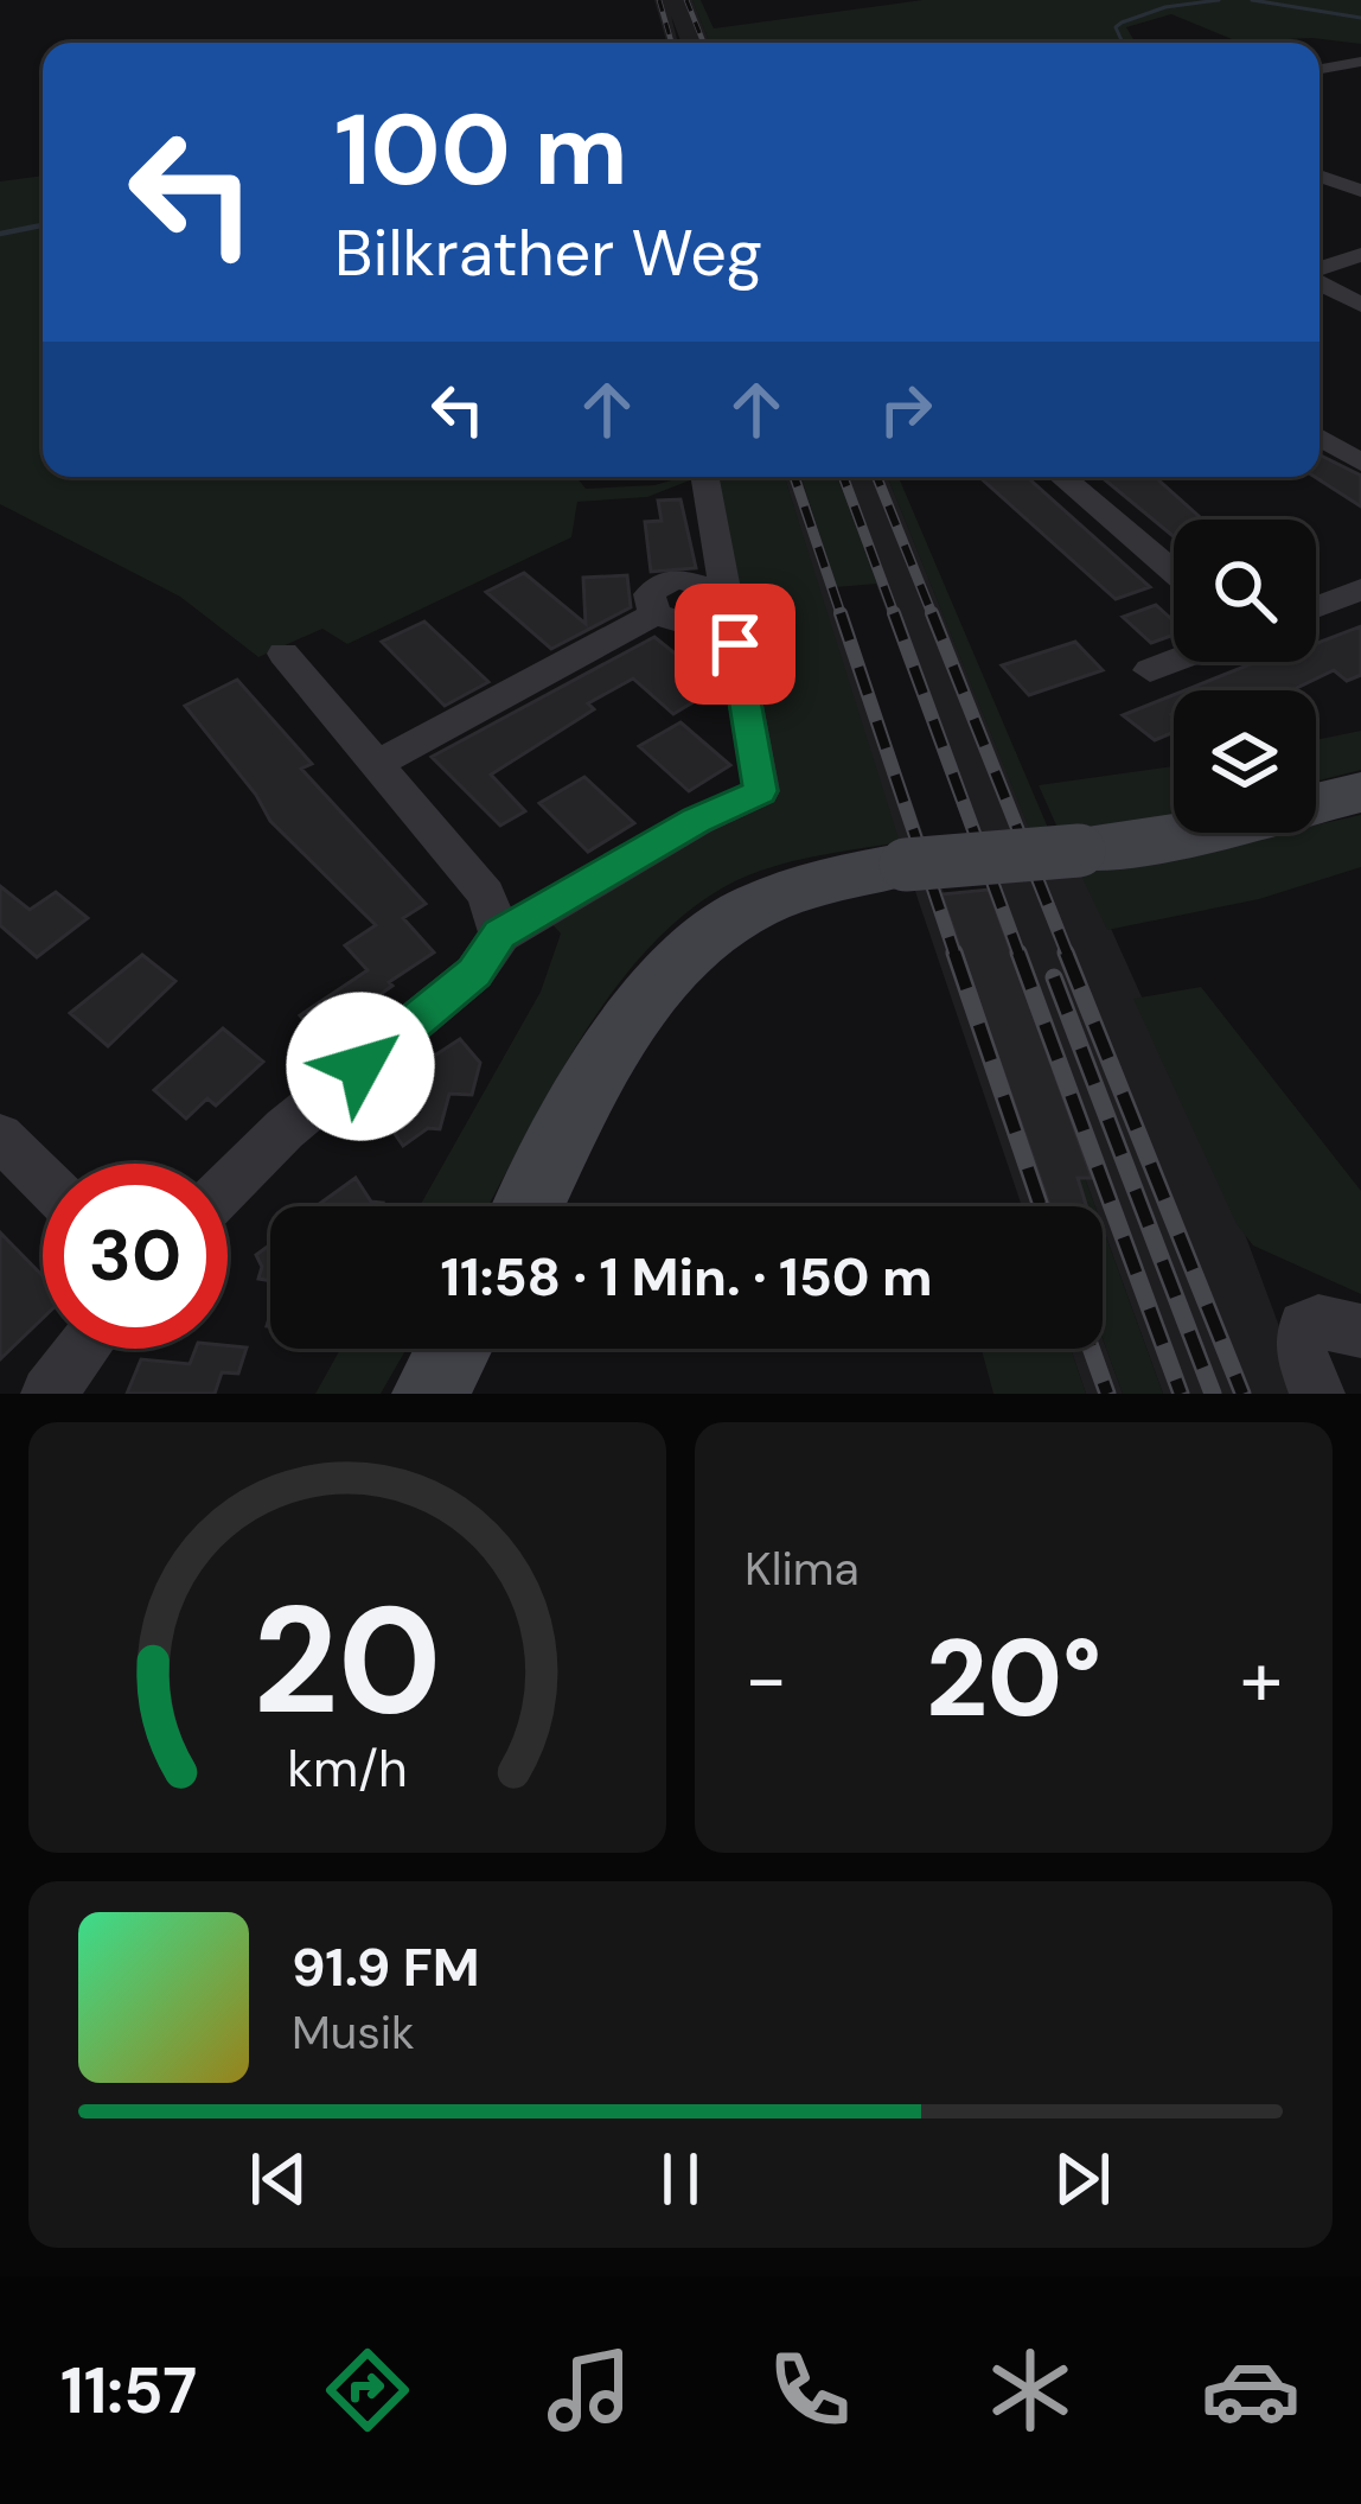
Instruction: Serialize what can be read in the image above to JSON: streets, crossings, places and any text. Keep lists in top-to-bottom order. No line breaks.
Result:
{"page":{"turn":["100 m","Bilkrather Weg"],"limit":"30","trip":"11:58 · 1 Min. · 150 m","tile":"Klima","heat":["−","20°","+"],"song":["91.9 FM","Musik"],"tabs":"11:57","gauge":["20","km/h"]}}
